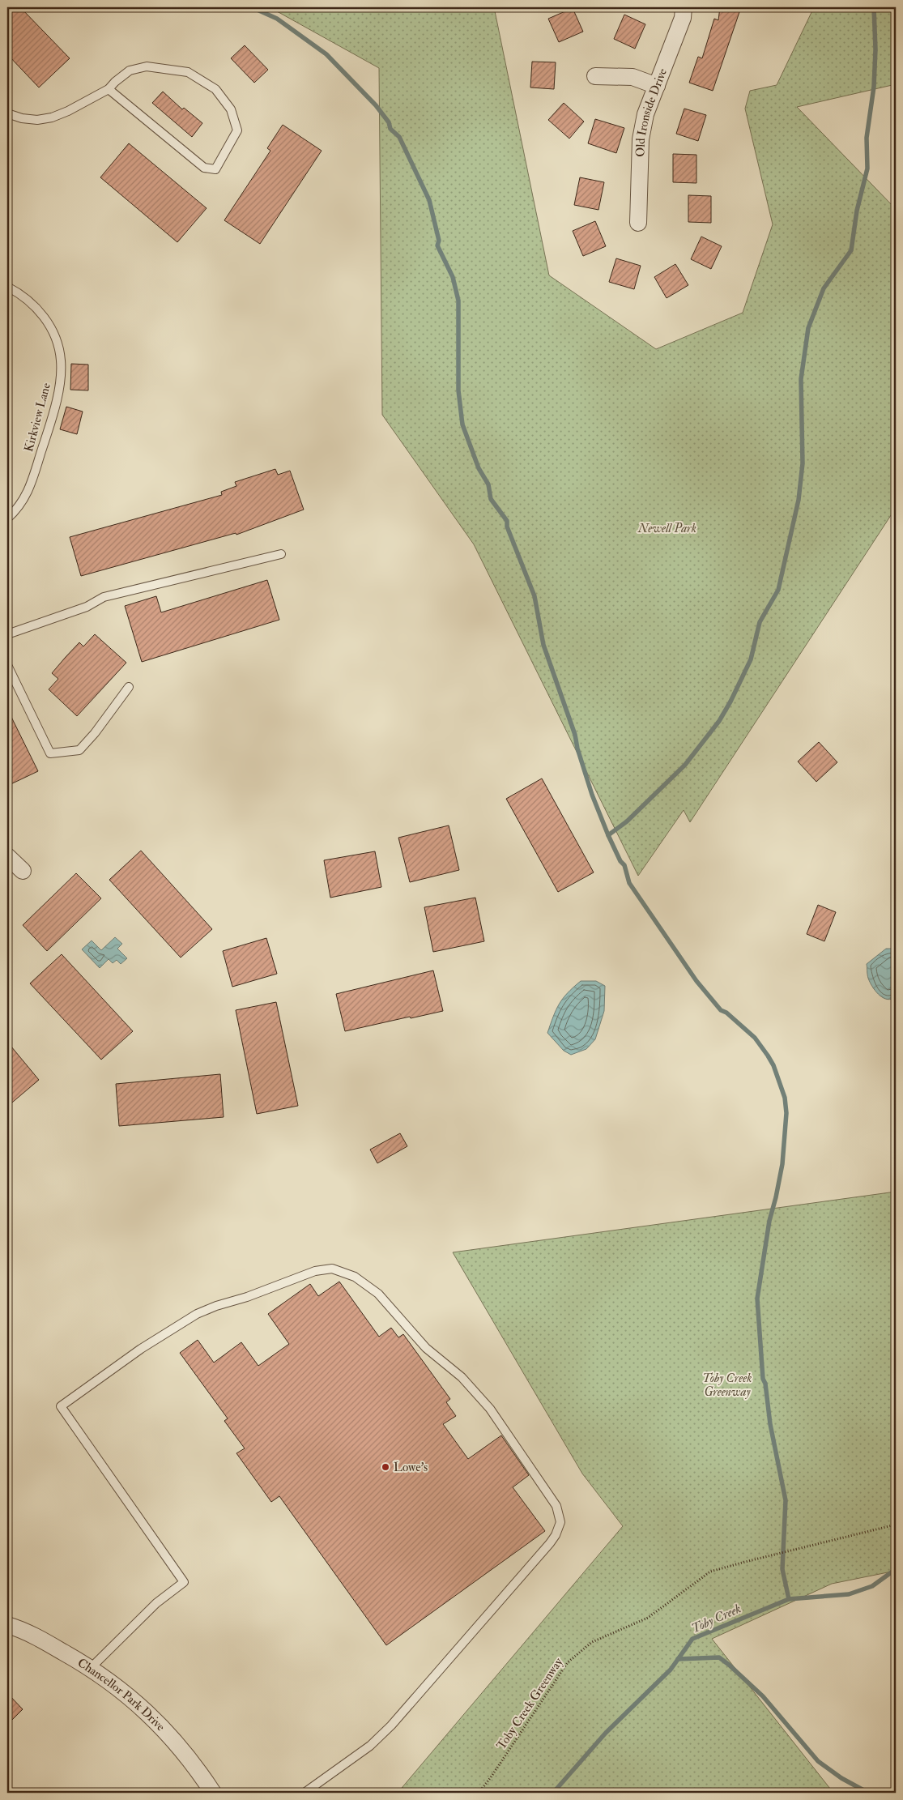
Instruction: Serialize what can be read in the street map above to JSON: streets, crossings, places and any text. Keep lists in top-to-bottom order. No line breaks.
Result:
{"streets":{"street":["Old Ironside Drive","Chancellor Park Drive"],"lane":["Kirkview Lane"],"path":["Toby Creek Greenway"]},"water":["Toby Creek"],"parks":["Newell Park","Toby Creek Greenway"],"places":["Lowe's"]}
